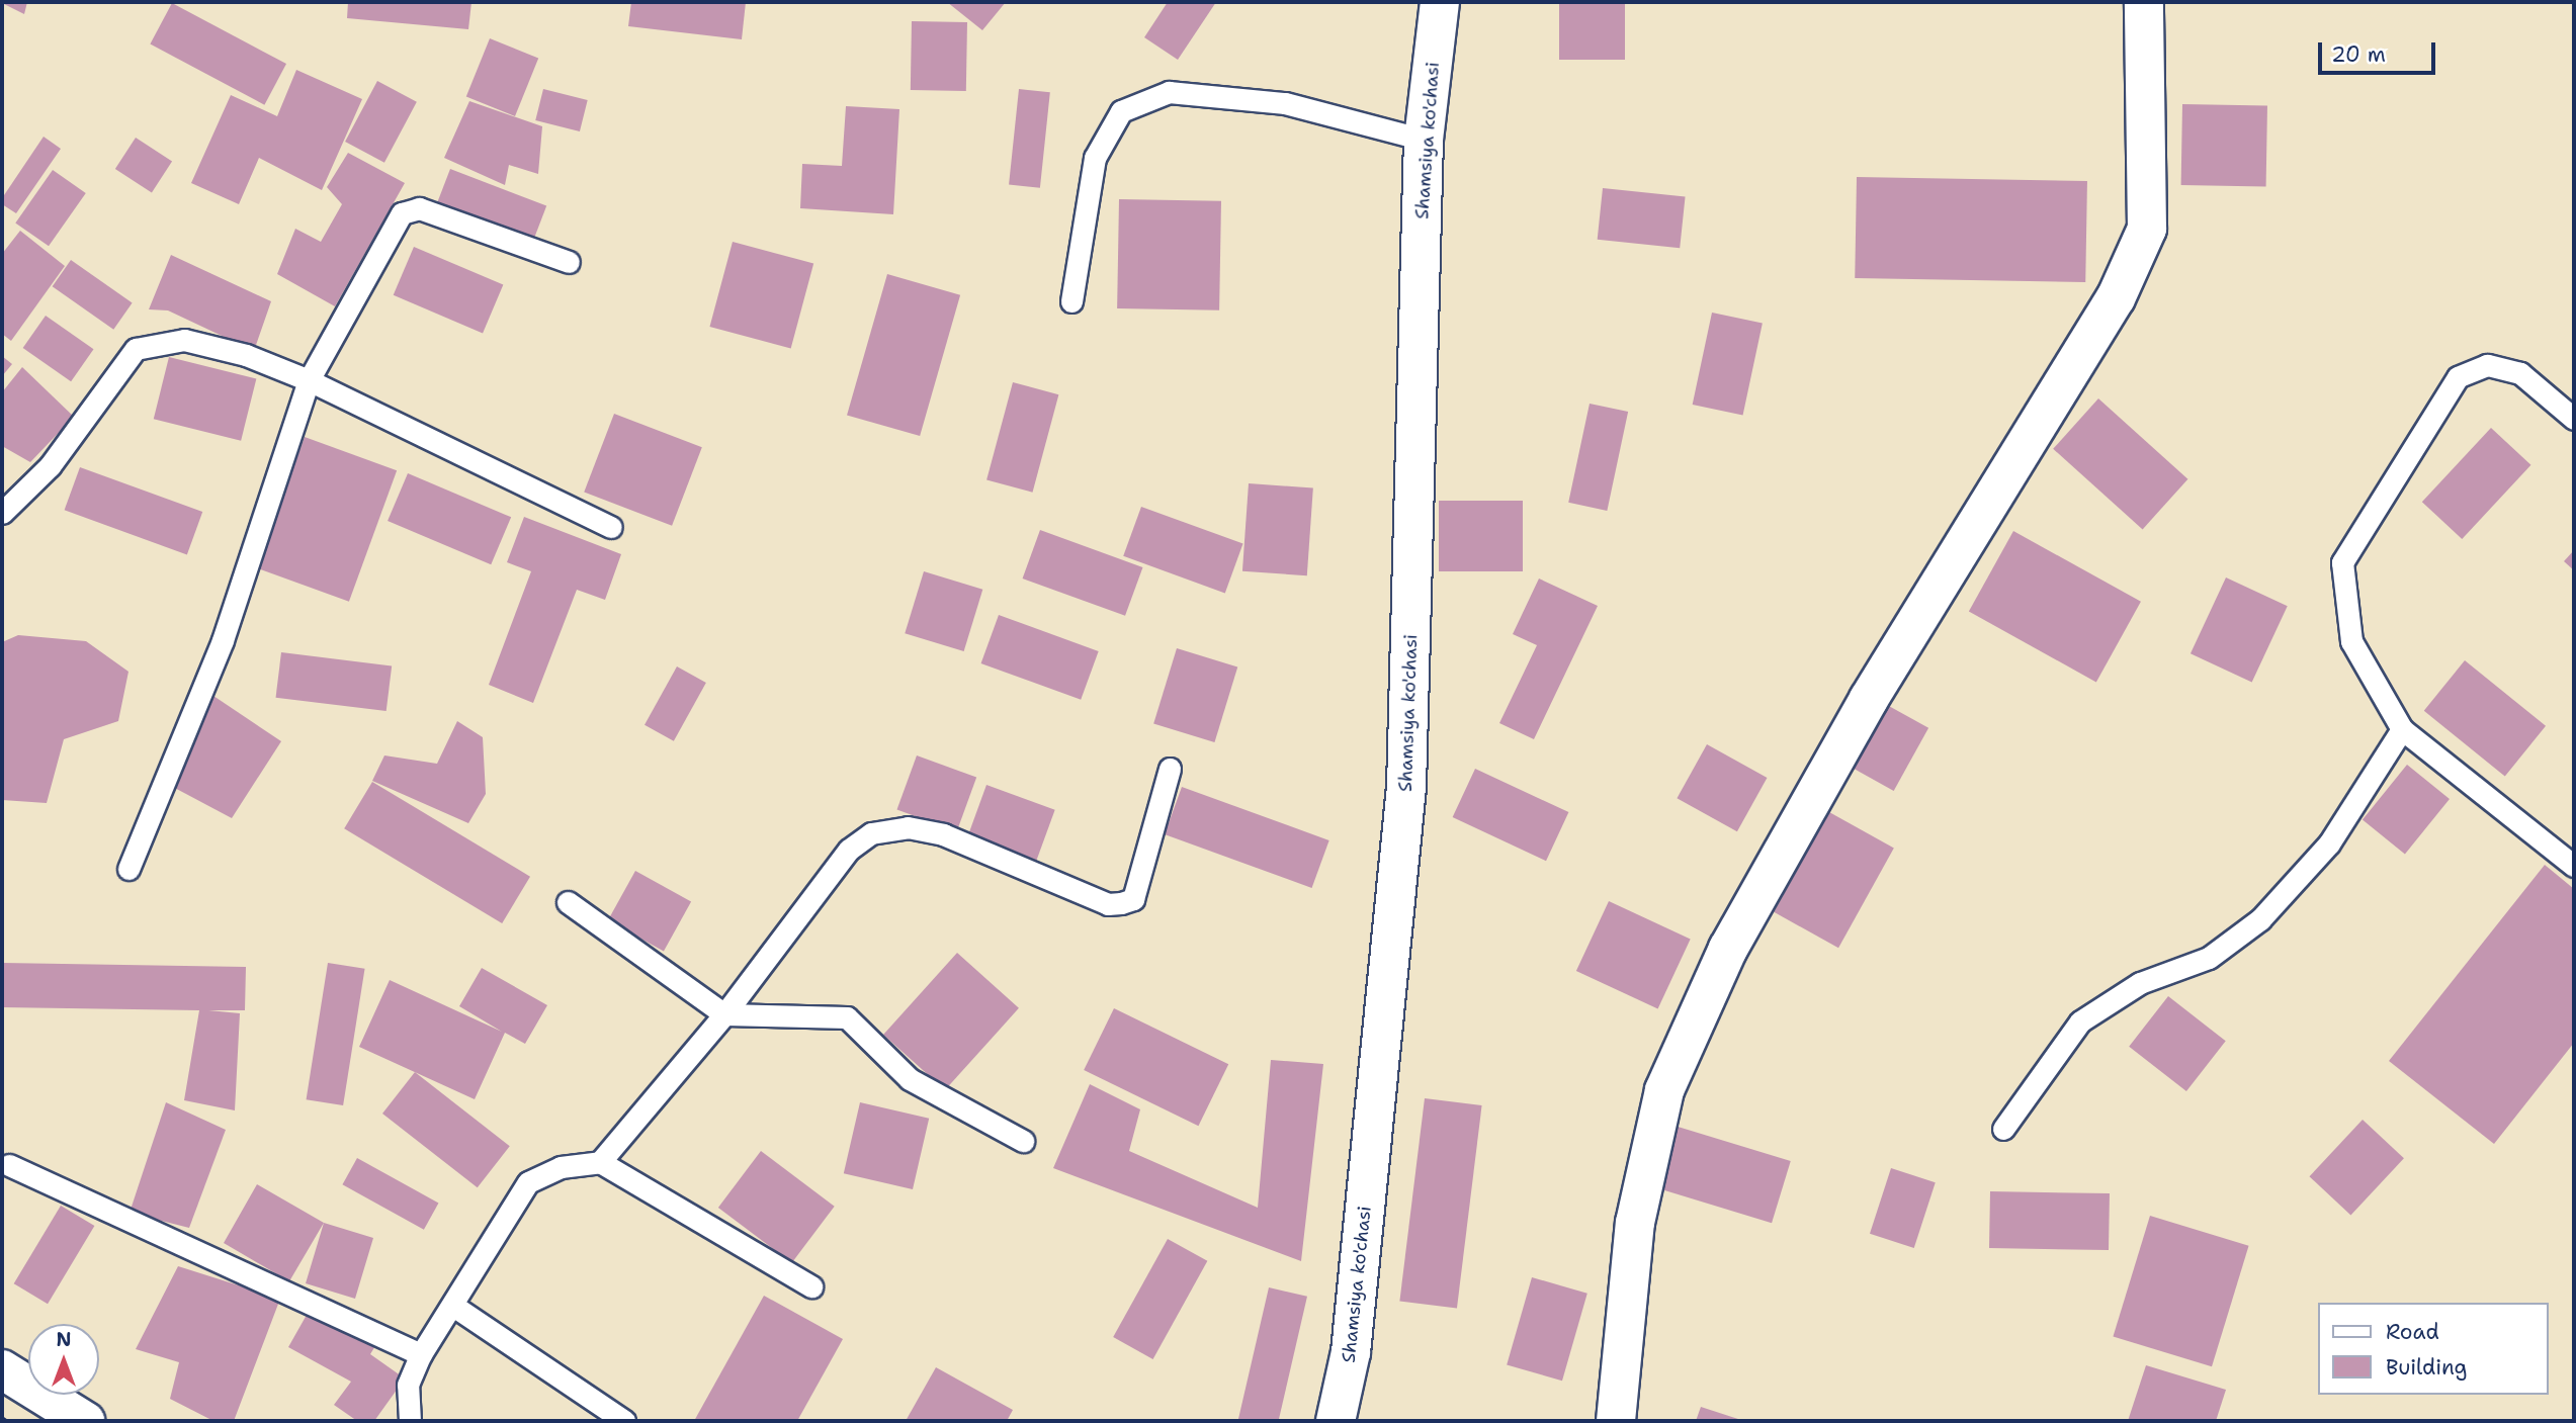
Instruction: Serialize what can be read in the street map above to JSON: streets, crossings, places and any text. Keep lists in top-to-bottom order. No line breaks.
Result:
{"streets":{"street":["Shamsiya ko'chasi"]},"legend":["Road","Building"],"scale_bar":"20 m","north":"top"}
